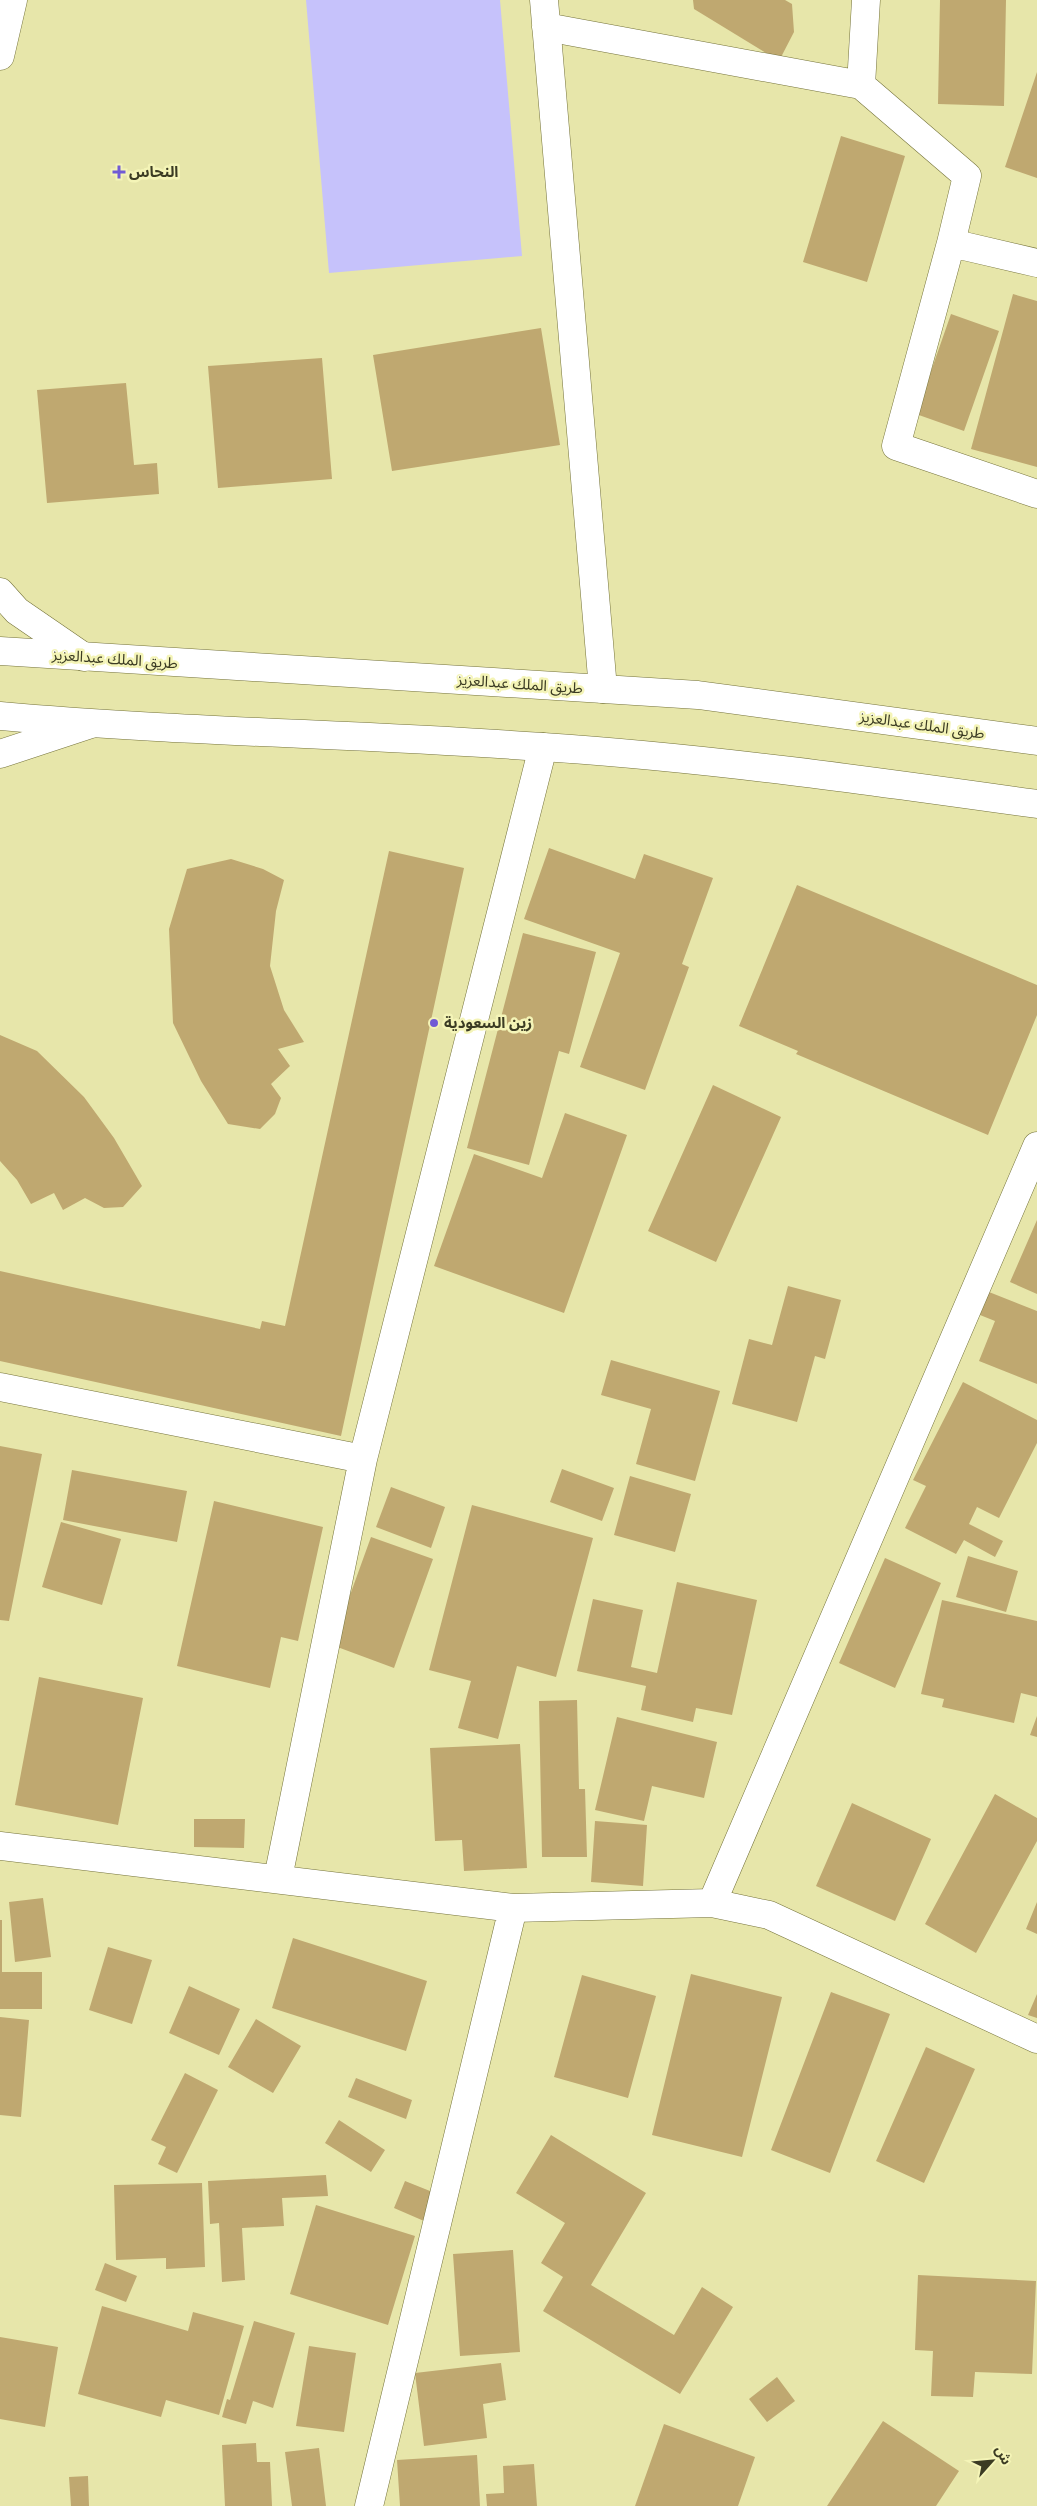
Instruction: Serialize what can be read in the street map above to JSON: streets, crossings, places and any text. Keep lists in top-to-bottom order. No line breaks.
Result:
{"streets":{"street":["طريق الملك عبدالعزيز"]},"places":{"health":["النحاس"],"other":["زين السعودية"]},"north":"top right"}
